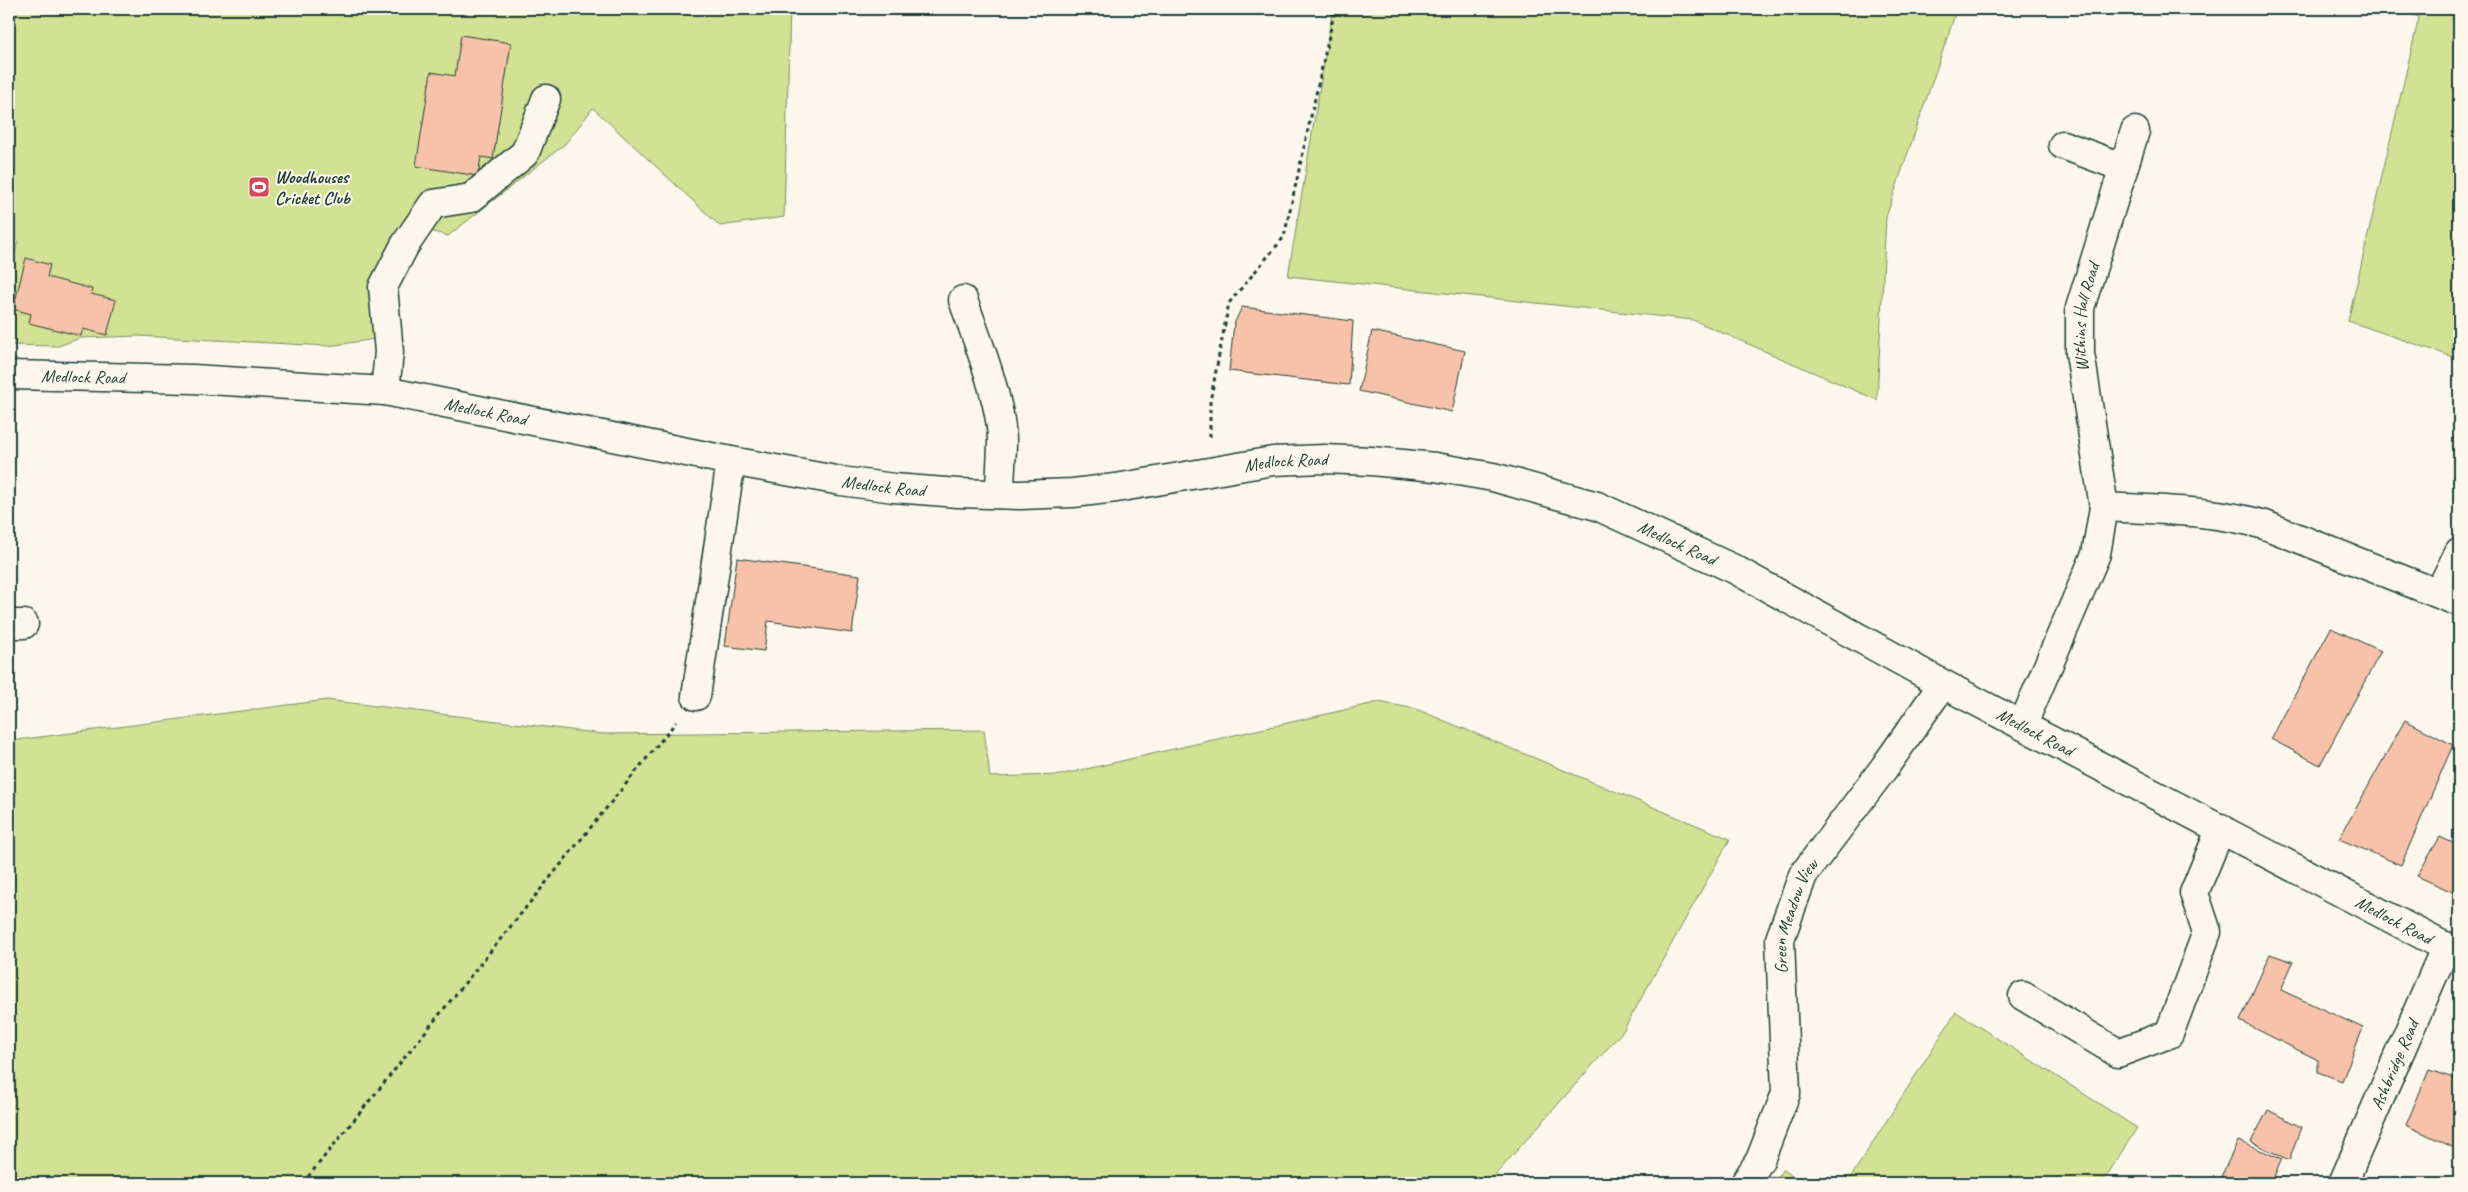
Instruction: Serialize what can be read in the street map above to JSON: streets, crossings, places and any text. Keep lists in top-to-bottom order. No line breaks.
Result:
{"streets":{"street":["Withins Hall Road","Medlock Road","Green Meadow View","Ashbridge Road"]},"crossings":[["Withins Hall Road","Medlock Road"],["Medlock Road","Green Meadow View"],["Medlock Road","Ashbridge Road"]],"places":{"sports":["Woodhouses Cricket Club"]}}
